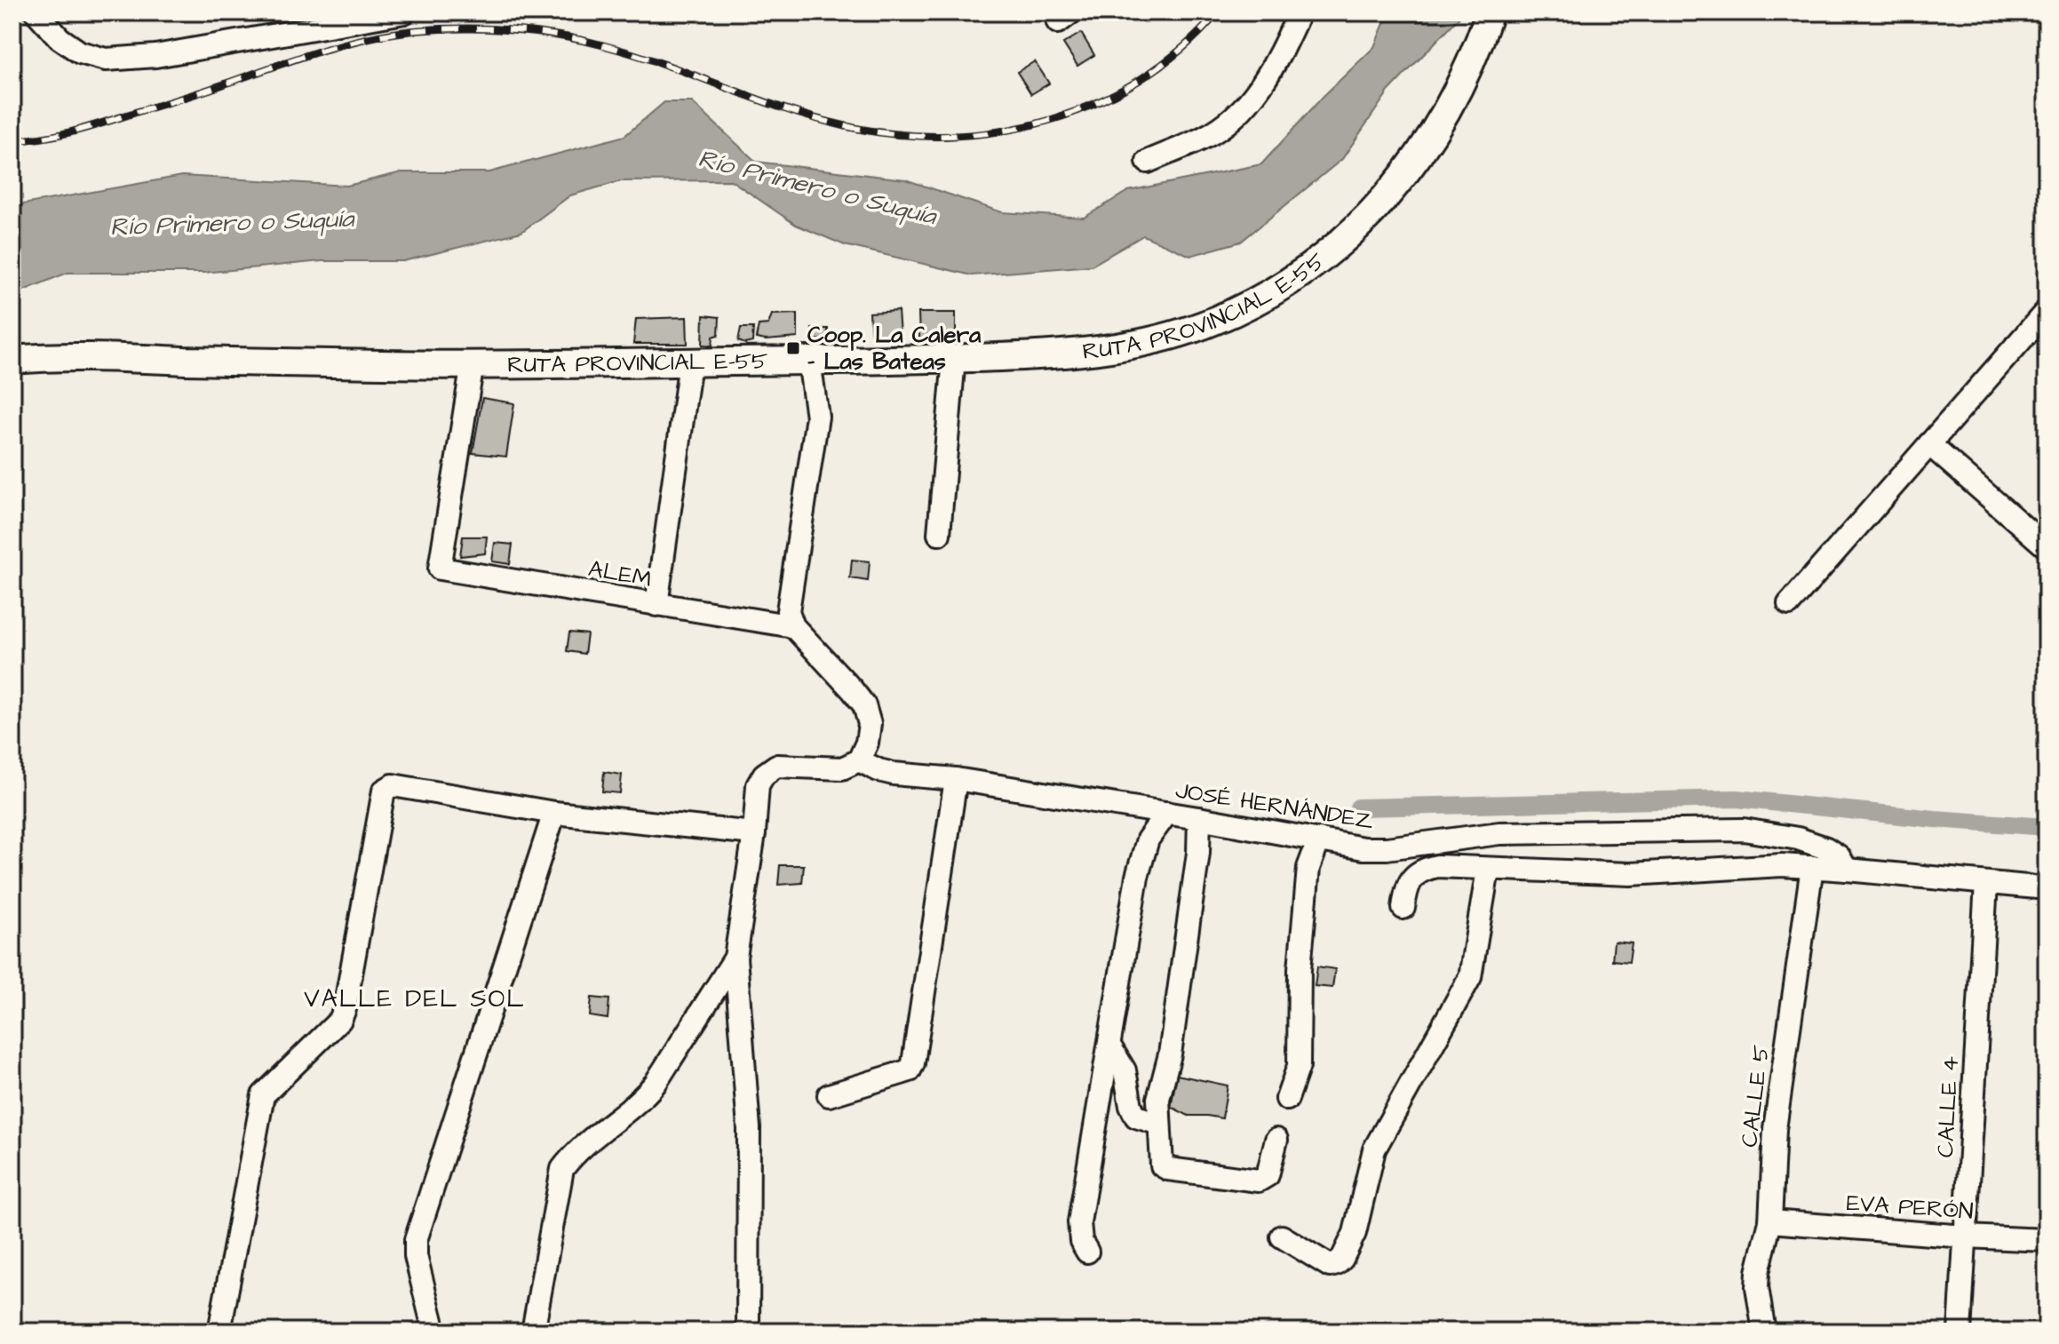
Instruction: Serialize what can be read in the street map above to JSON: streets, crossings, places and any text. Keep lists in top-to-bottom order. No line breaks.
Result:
{"streets":{"main road":["RUTA PROVINCIAL E-55"],"street":["ALEM","JOSÉ HERNÁNDEZ","CALLE 5","CALLE 4","EVA PERÓN"]},"crossings":[["RUTA PROVINCIAL E-55","ALEM"],["CALLE 5","EVA PERÓN"],["CALLE 4","EVA PERÓN"]],"districts":["VALLE DEL SOL"],"water":["Río Primero o Suquía"],"places":{"transit":["Coop. La Calera - Las Bateas"]}}
